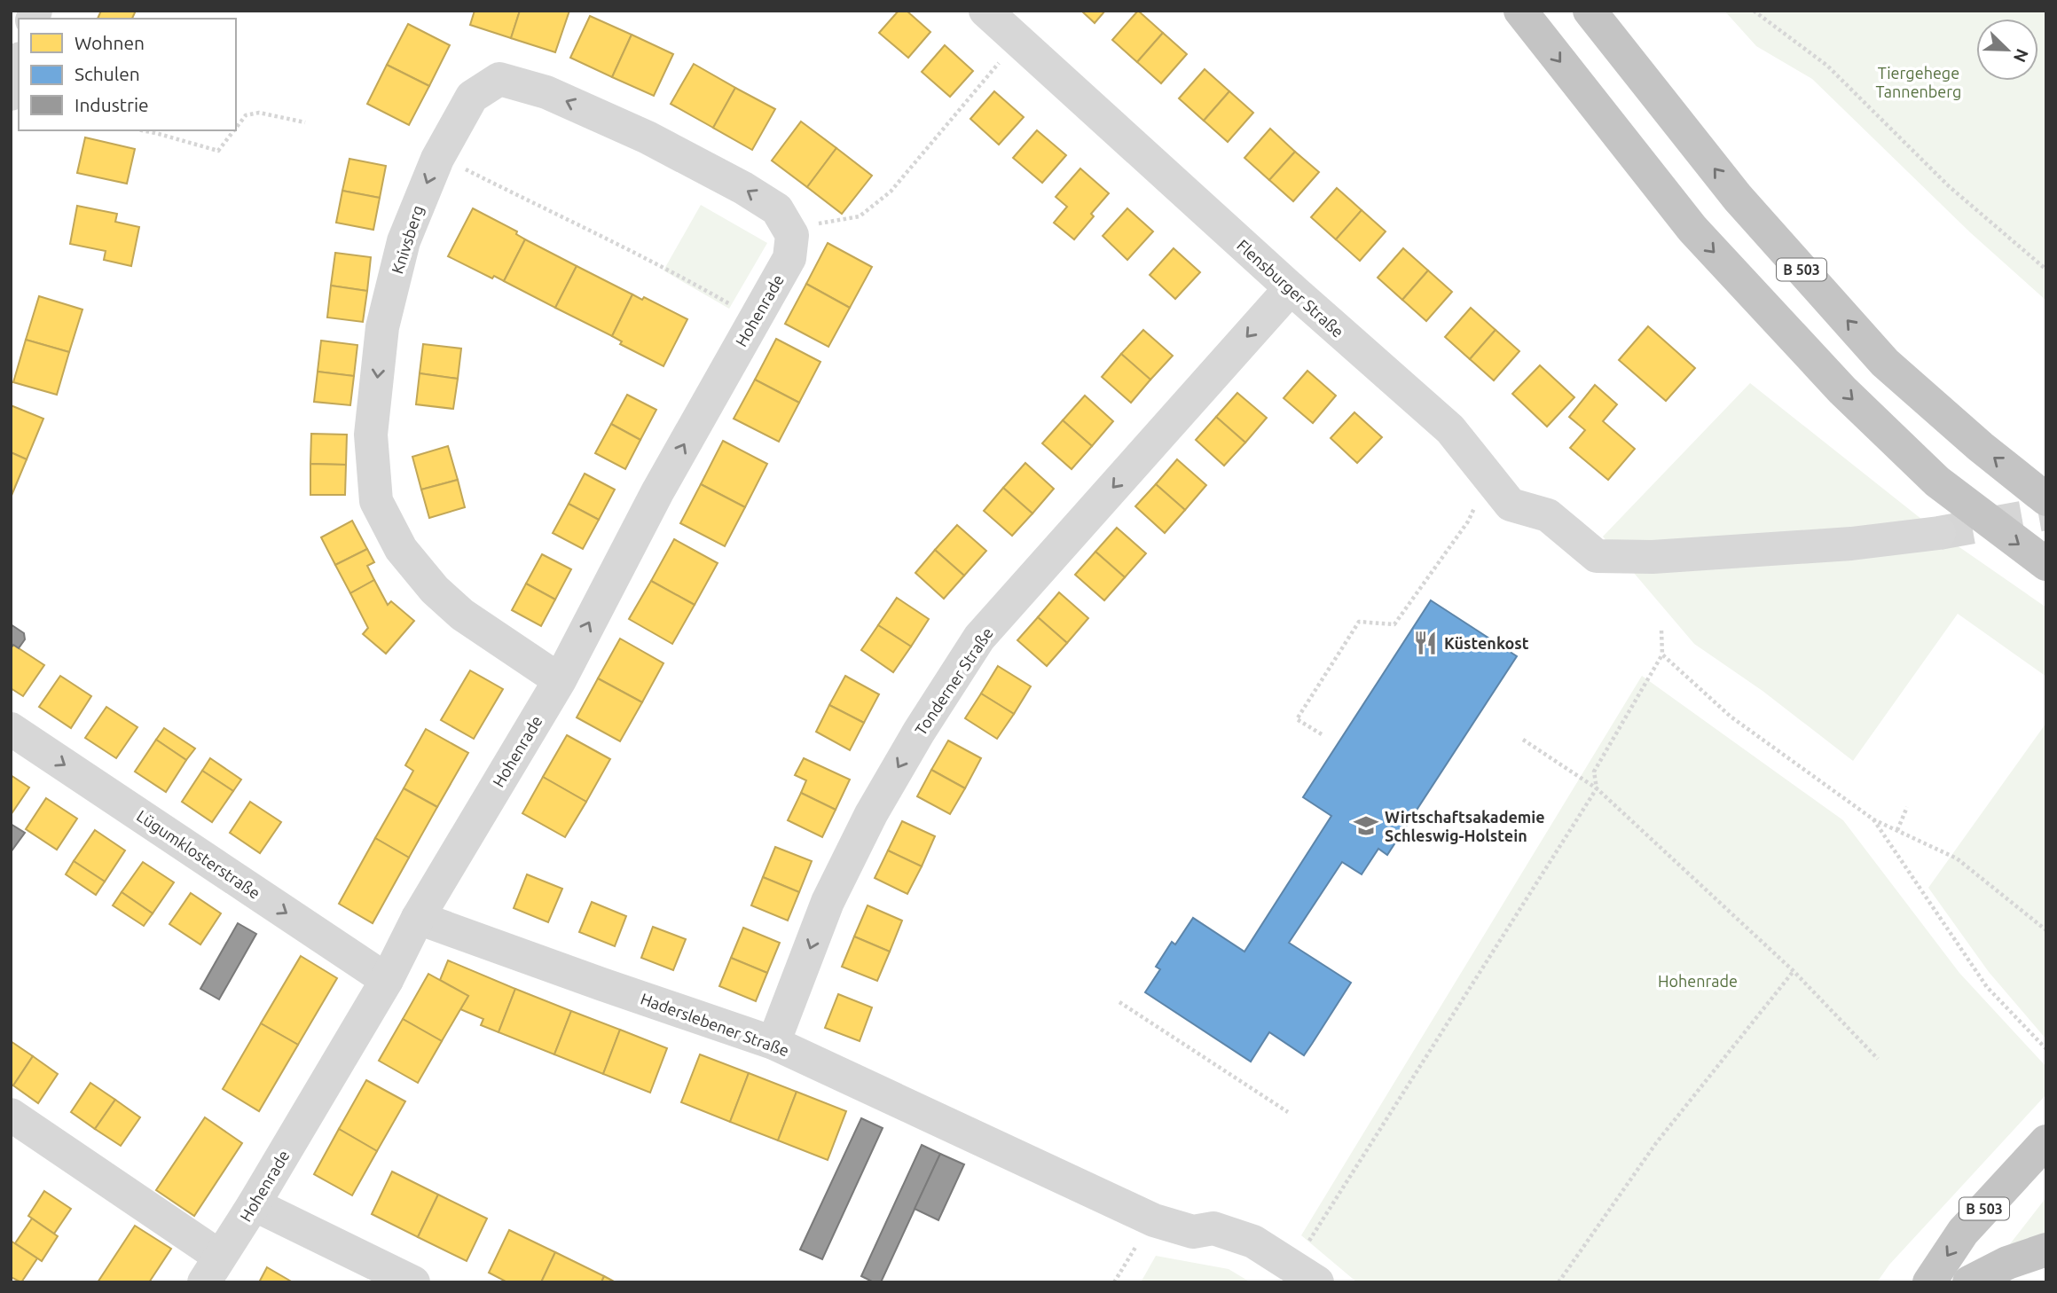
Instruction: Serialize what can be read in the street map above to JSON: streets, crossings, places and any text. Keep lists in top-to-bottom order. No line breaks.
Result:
{"streets":{"highway":["B 503"],"street":["Knivsberg","Flensburger Straße","Hohenrade","Tonderner Straße","Lügumklosterstraße","Haderslebener Straße"]},"crossings":[["Knivsberg","Hohenrade"],["Flensburger Straße","Tonderner Straße"],["Hohenrade","Lügumklosterstraße"],["Hohenrade","Haderslebener Straße"],["Tonderner Straße","Haderslebener Straße"]],"one_way":["Tonderner Straße","Lügumklosterstraße"],"parks":["Tiergehege Tannenberg","Hohenrade"],"places":{"restaurant":["Küstenkost"],"school or university":["Wirtschaftsakademie Schleswig-Holstein"]},"legend":["Wohnen","Schulen","Industrie"],"north":"bottom right"}
